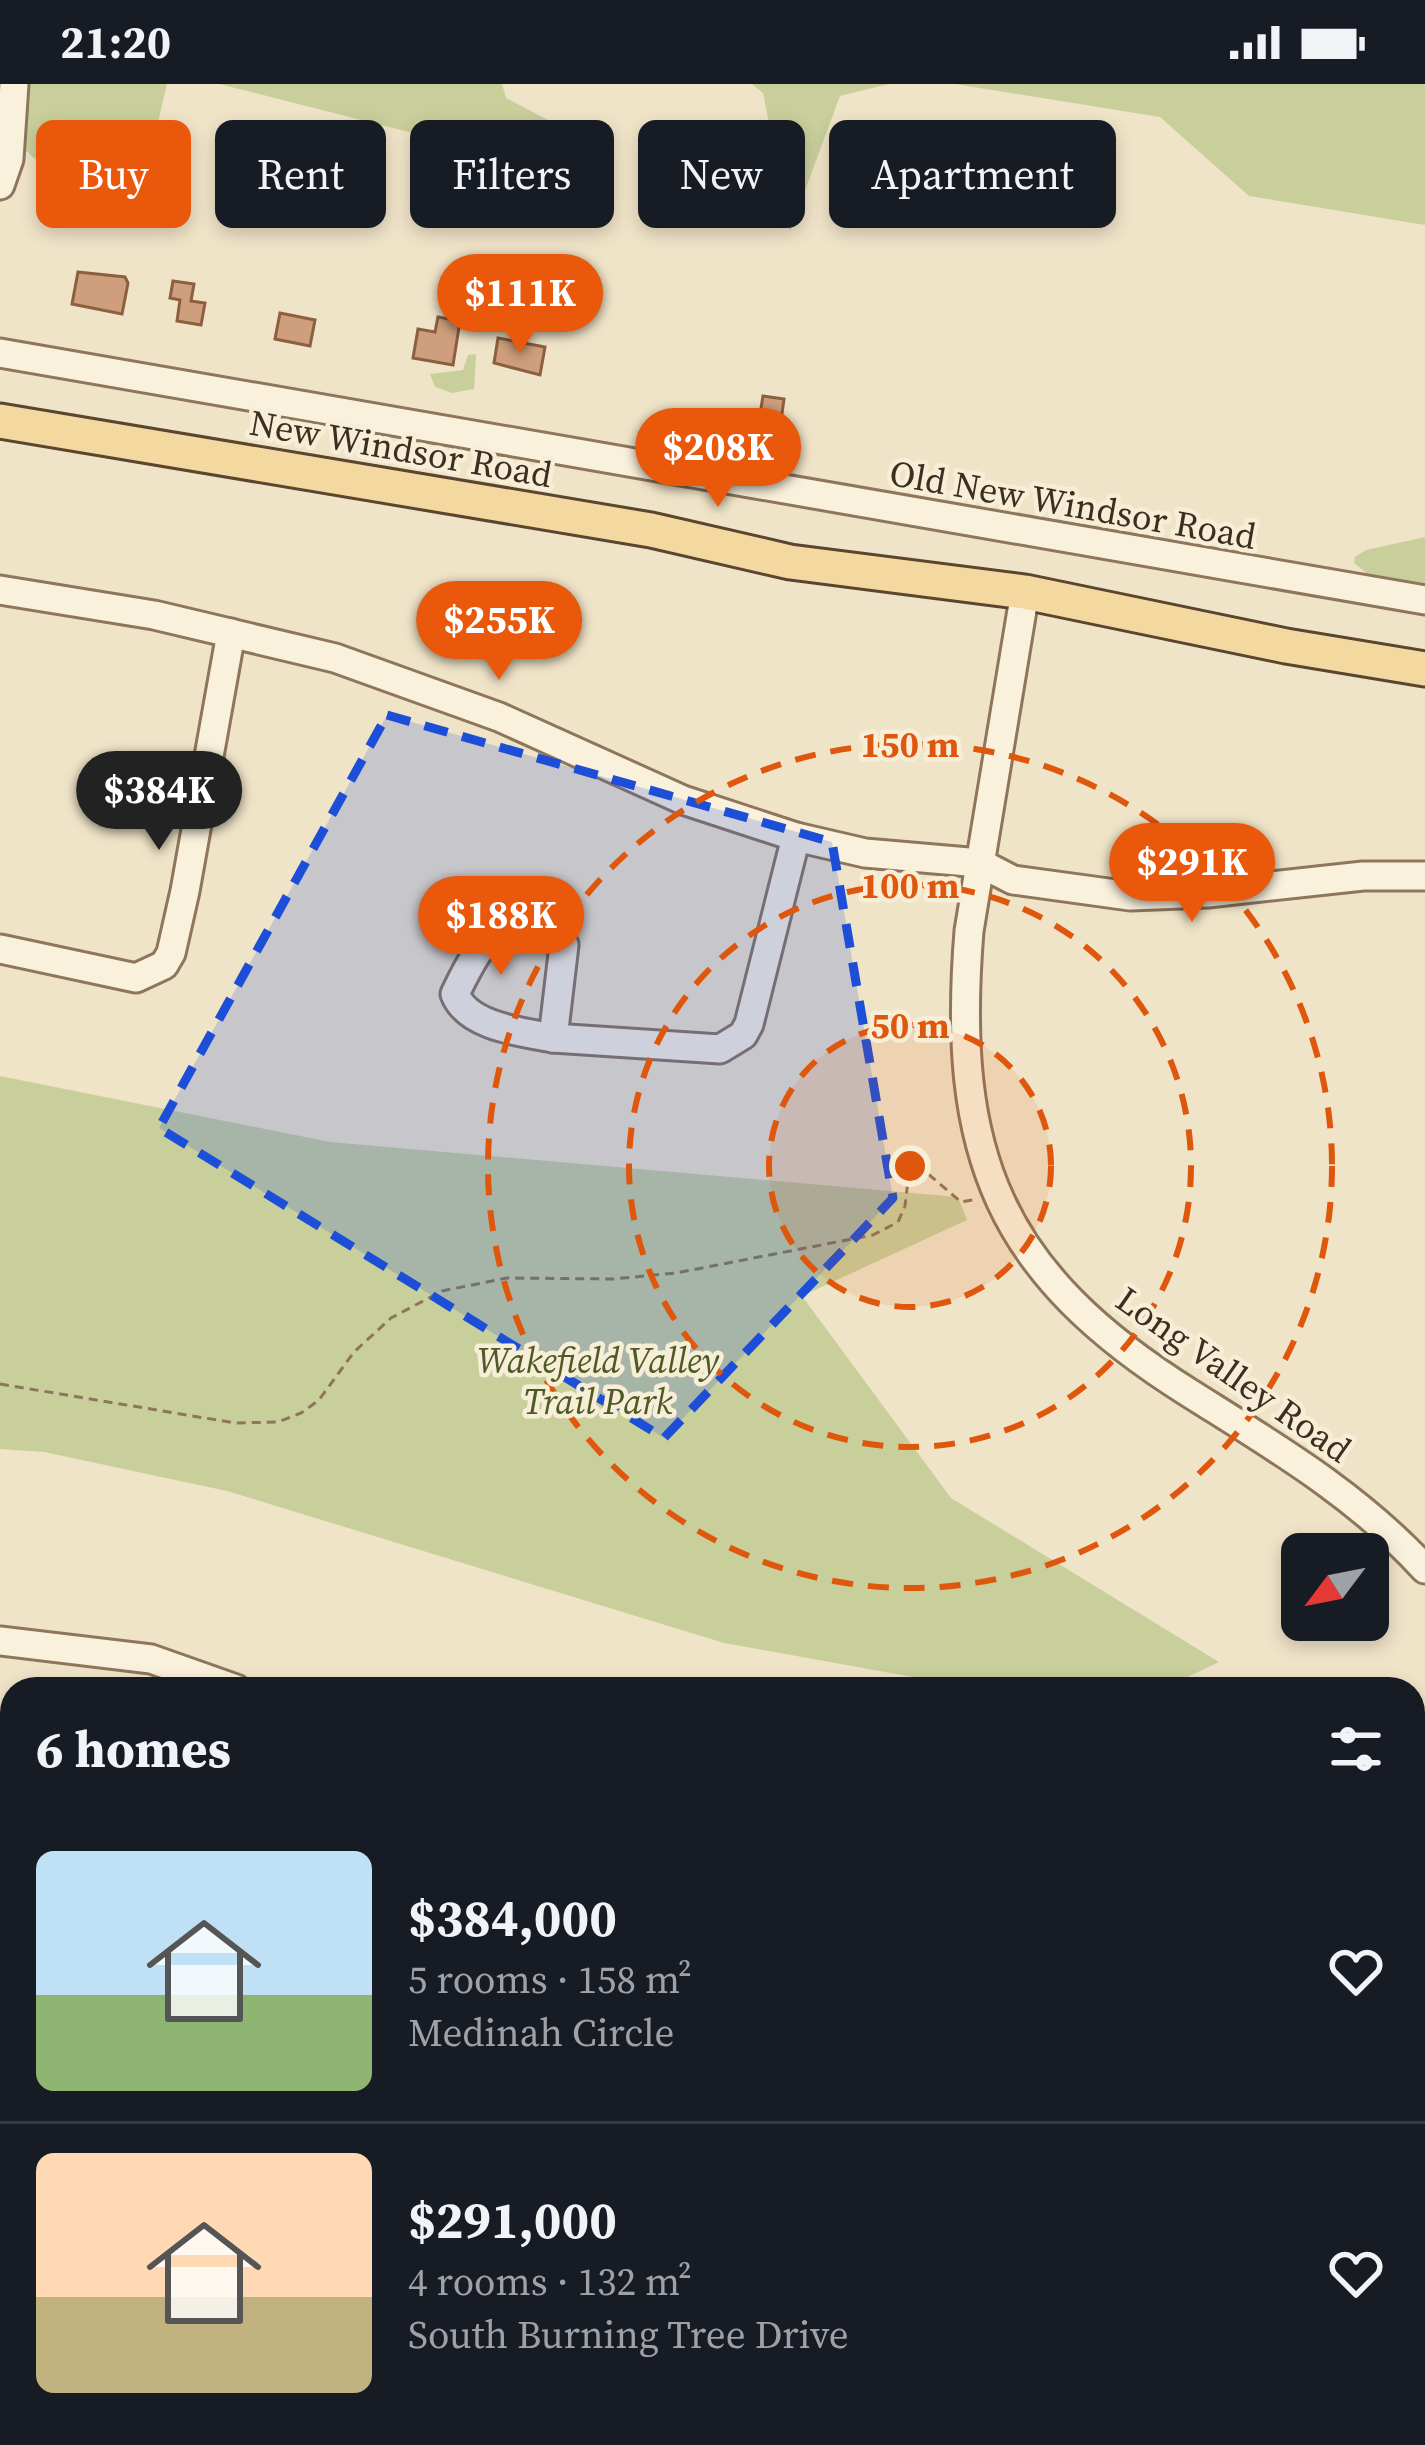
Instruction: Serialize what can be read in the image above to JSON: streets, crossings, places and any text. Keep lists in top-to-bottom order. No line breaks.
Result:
{"streets":{"main road":["New Windsor Road"],"street":["Old New Windsor Road","Long Valley Road"]},"crossings":[["New Windsor Road","Long Valley Road"]],"parks":["Wakefield Valley Trail Park"],"north":"bottom left","page":{"status":"21:20","chip":["Buy","Rent","Filters","New","Apartment"],"price":["$111K","$208K","$255K","$384K","$291K","$188K"],"heading":"6 homes","list":[{"name":"$384,000","note":"5 rooms · 158 m² · Medinah Circle"},{"name":"$291,000","note":"4 rooms · 132 m² · South Burning Tree Drive"}]},"rings":["150 m","100 m","50 m"]}
